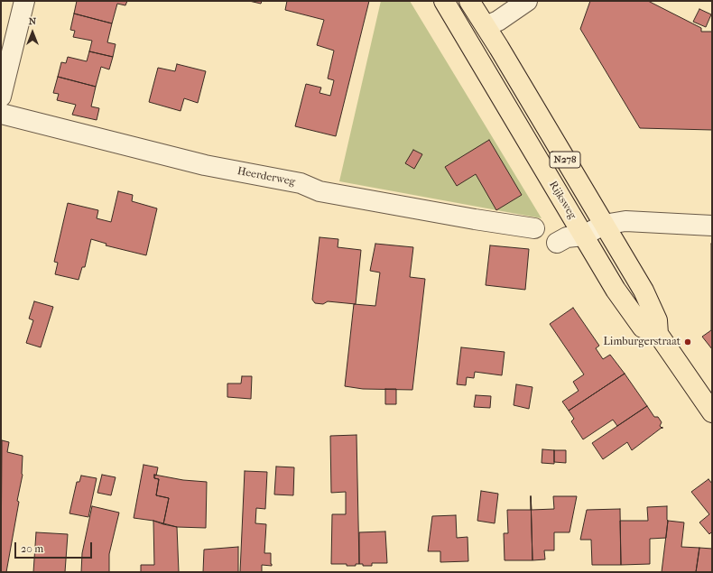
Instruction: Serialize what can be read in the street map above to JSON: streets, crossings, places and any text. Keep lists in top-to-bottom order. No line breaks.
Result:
{"streets":{"main road":["N278","Rijksweg"],"street":["Heerderweg"]},"crossings":[["N278","Rijksweg"]],"places":["Limburgerstraat"],"scale_bar":"20 m","north":"top"}
